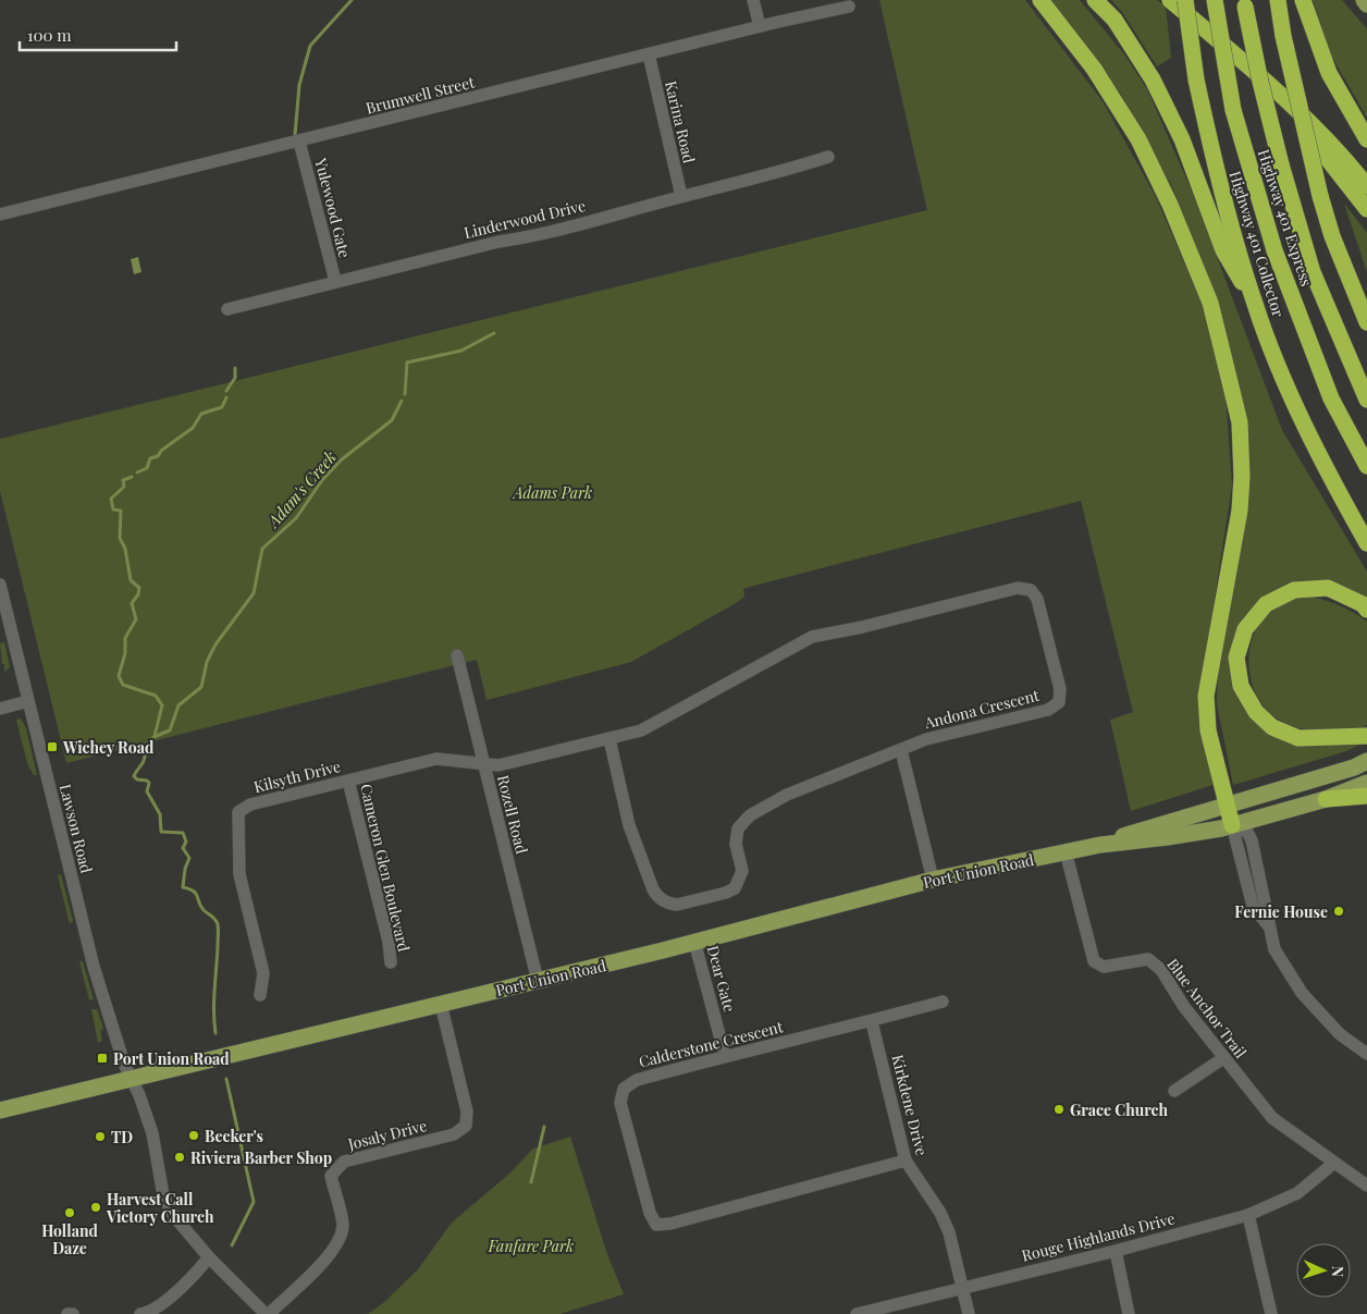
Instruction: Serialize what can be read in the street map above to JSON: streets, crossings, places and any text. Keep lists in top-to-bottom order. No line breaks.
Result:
{"streets":{"highway":["Highway 401 Express","Highway 401 Collector"],"main road":["Port Union Road"],"street":["Brumwell Street","Karina Road","Yulewood Gate","Linderwood Drive","Andona Crescent","Kilsyth Drive","Rozell Road","Lawson Road","Cameron Glen Boulevard","Dear Gate","Blue Anchor Trail","Calderstone Crescent","Kirkdene Drive","Josaly Drive","Rouge Highlands Drive"]},"crossings":[["Brumwell Street","Karina Road"],["Brumwell Street","Yulewood Gate"],["Karina Road","Linderwood Drive"],["Yulewood Gate","Linderwood Drive"],["Andona Crescent","Kilsyth Drive"],["Andona Crescent","Rozell Road"],["Kilsyth Drive","Rozell Road"],["Kilsyth Drive","Cameron Glen Boulevard"],["Rozell Road","Port Union Road"],["Lawson Road","Port Union Road"],["Lawson Road","Josaly Drive"],["Port Union Road","Dear Gate"],["Port Union Road","Blue Anchor Trail"],["Port Union Road","Josaly Drive"],["Dear Gate","Calderstone Crescent"],["Blue Anchor Trail","Rouge Highlands Drive"],["Calderstone Crescent","Kirkdene Drive"],["Kirkdene Drive","Rouge Highlands Drive"]],"water":["Adam's Creek"],"parks":["Adams Park","Fanfare Park"],"places":{"transit":["Wichey Road","Port Union Road"],"other":["Fernie House","Grace Church","Becker's","TD","Riviera Barber Shop","Harvest Call Victory Church","Holland Daze"]},"scale_bar":"100 m","north":"right"}
